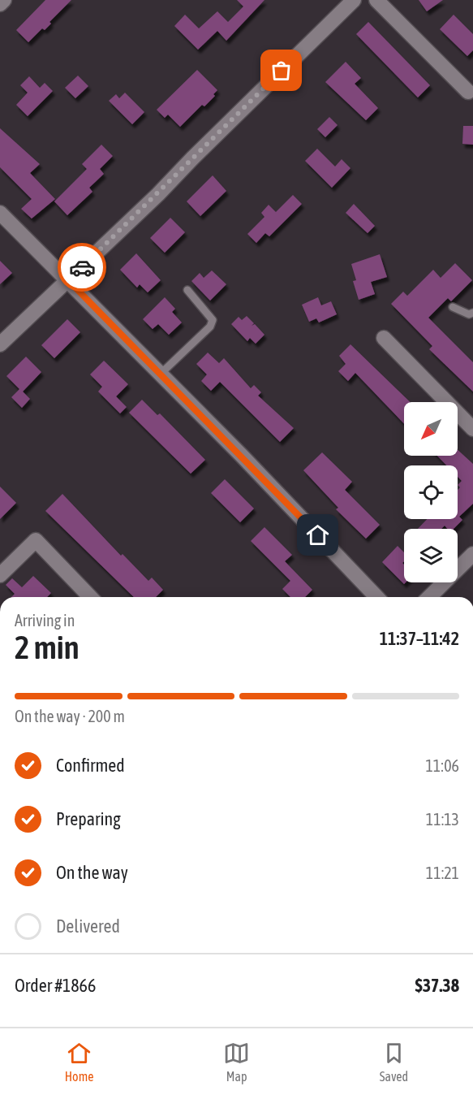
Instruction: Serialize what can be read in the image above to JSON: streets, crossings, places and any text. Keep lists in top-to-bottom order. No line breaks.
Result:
{"north":"bottom left","page":{"heading":["2 min","Arriving in","11:37–11:42"],"panel":["Order #1866","$37.38"],"bar":"On the way · 200 m","list":[["Confirmed","11:06"],["Preparing","11:13"],["On the way","11:21"],"Delivered"],"tabs":["Home","Map","Saved"]}}
